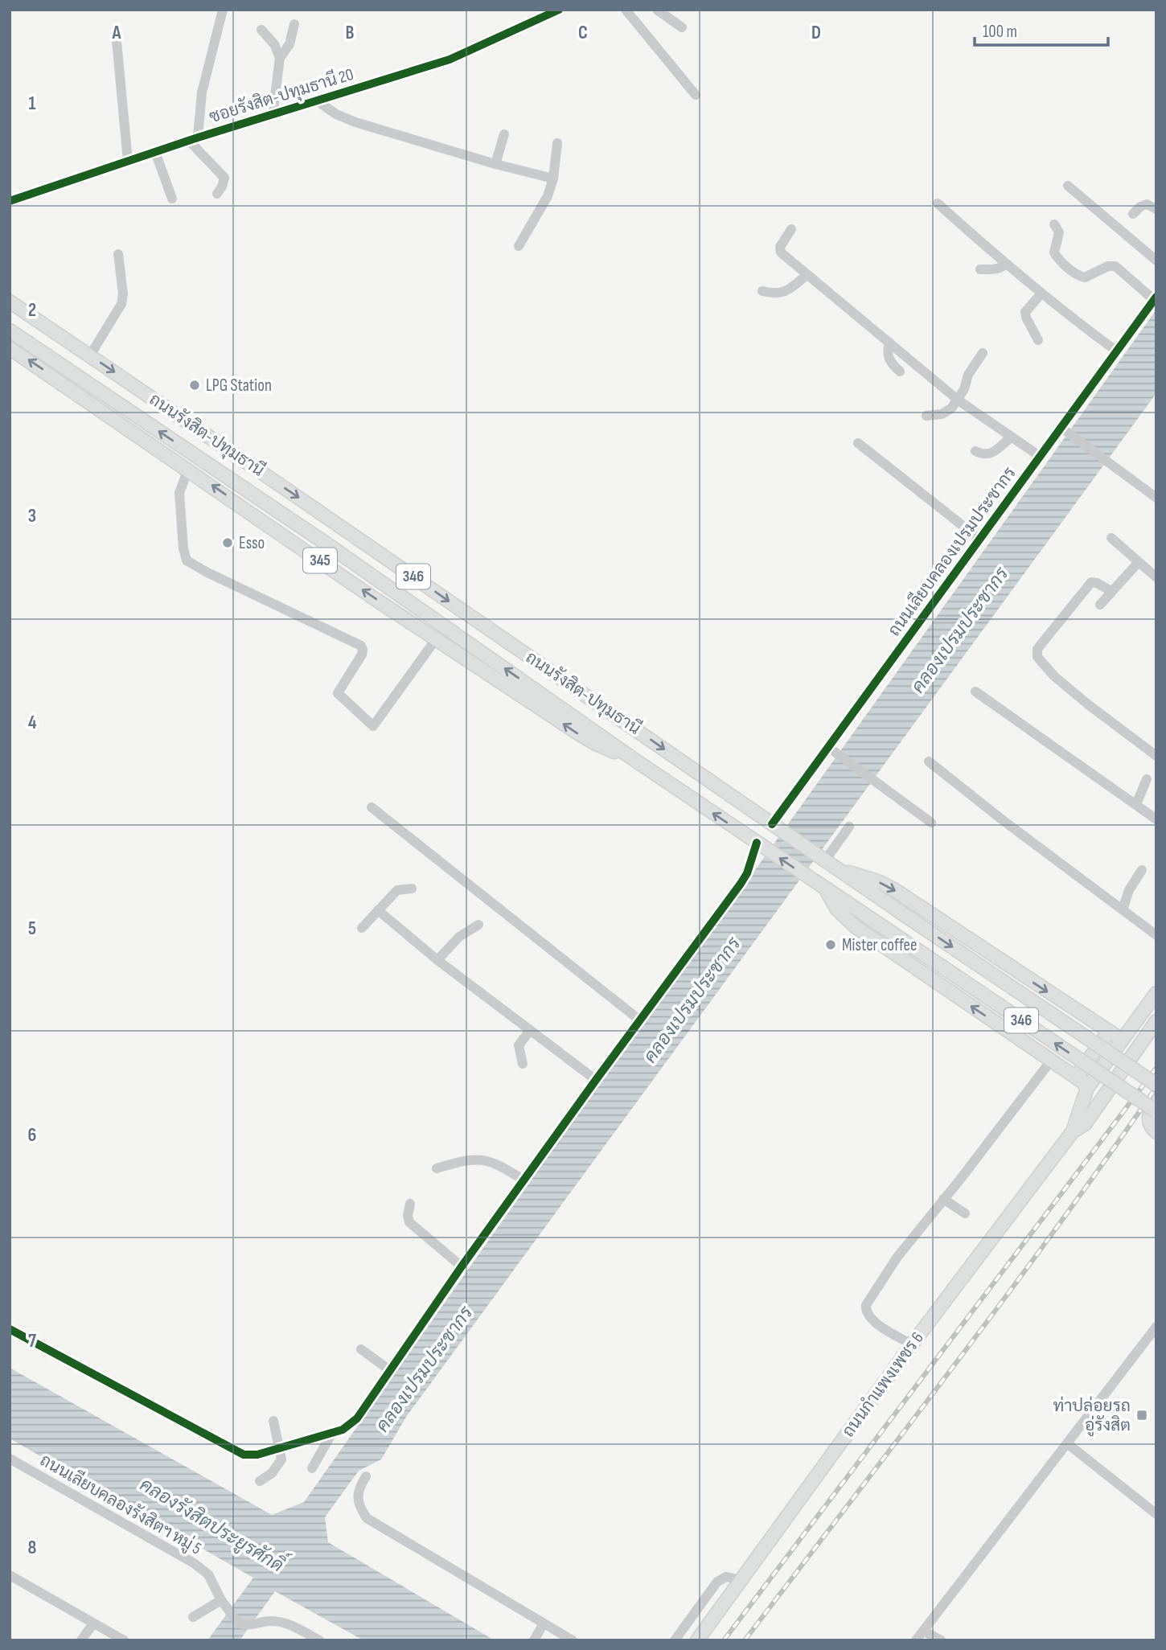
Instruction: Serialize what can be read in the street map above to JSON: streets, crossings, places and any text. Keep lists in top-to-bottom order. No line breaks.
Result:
{"streets":{"main road":["ถนนรังสิต-ปทุมธานี","345","346","ถนนกำแพงเพชร 6"],"street":["ซอยรังสิต-ปทุมธานี 20","ถนนเลียบคลองเปรมประชากร","ถนนเลียบคลองรังสิตฯ หมู่ 5"]},"crossings":[["ถนนรังสิต-ปทุมธานี","ถนนเลียบคลองเปรมประชากร"],["ถนนรังสิต-ปทุมธานี","345"]],"water":["คลองเปรมประชากร","คลองรังสิตประยูรศักดิ์"],"places":{"other":["LPG Station","Esso","Mister coffee"],"transit":["ท่าปล่อยรถ อู่รังสิต"]},"scale_bar":"100 m","grid":{"columns":["A","B","C","D"],"rows":["1","2","3","4","5","6","7","8"]}}
